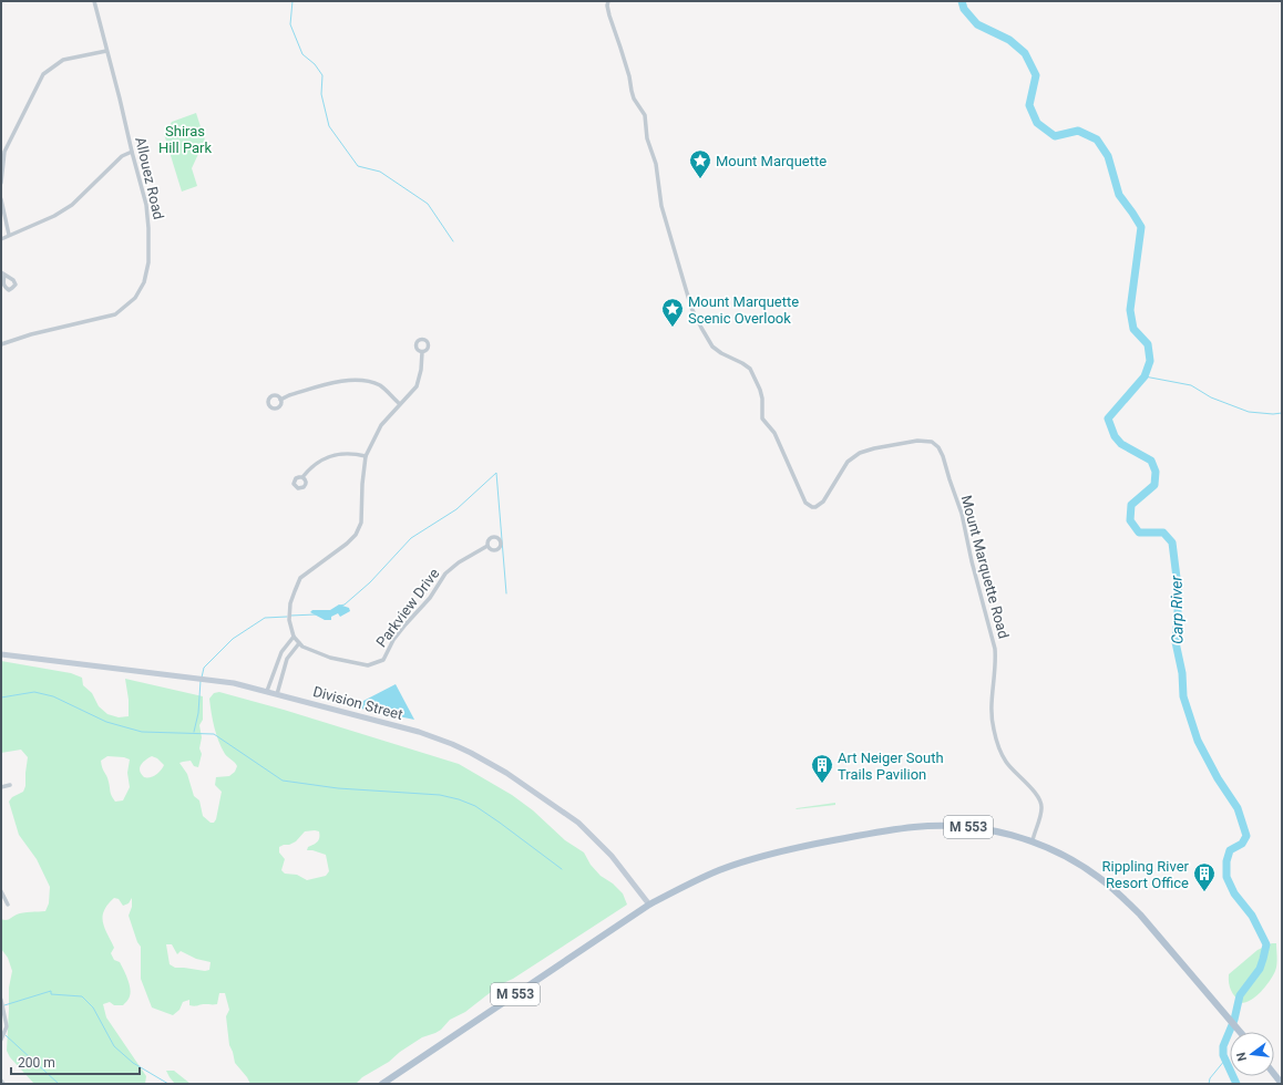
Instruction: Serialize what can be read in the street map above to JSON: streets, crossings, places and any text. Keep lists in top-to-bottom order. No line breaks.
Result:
{"streets":{"main road":["M 553"],"street":["Allouez Road","Mount Marquette Road","Parkview Drive","Division Street"]},"crossings":[["Mount Marquette Road","M 553"],["Division Street","M 553"]],"water":["Carp River"],"parks":["Shiras Hill Park"],"places":{"place":["Mount Marquette","Mount Marquette Scenic Overlook"],"building":["Art Neiger South Trails Pavilion","Rippling River Resort Office"]},"scale_bar":"200 m","north":"left"}
